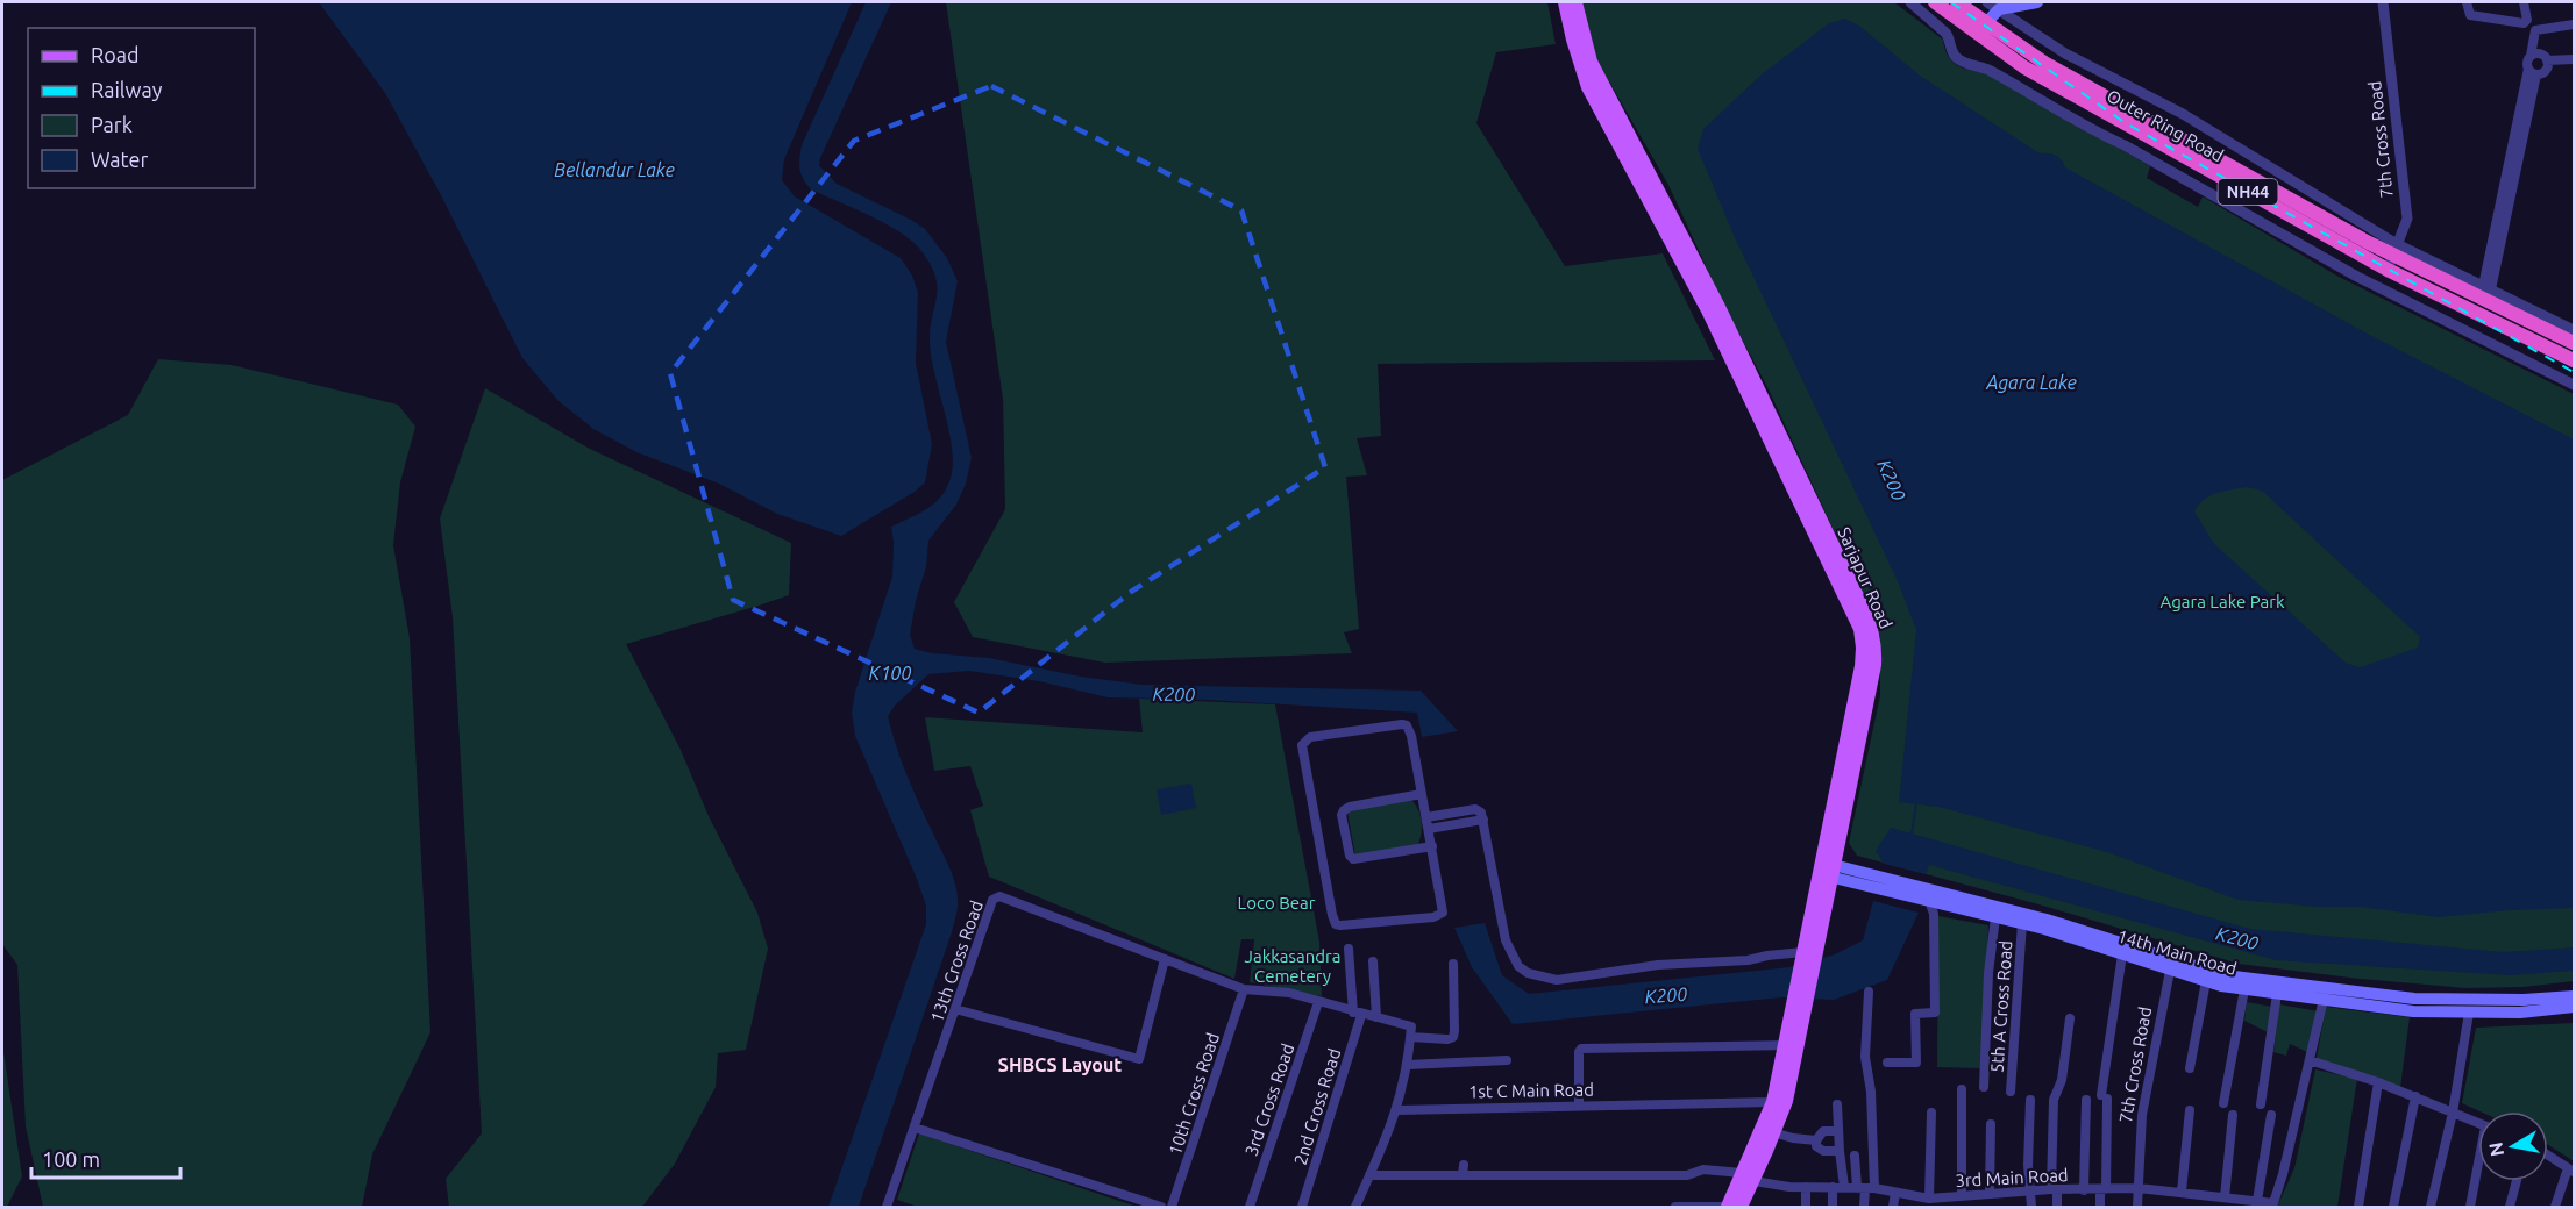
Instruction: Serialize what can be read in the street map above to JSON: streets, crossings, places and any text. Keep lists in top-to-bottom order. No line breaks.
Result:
{"streets":{"highway":["Outer Ring Road","NH44"],"main road":["Sarjapur Road","14th Main Road"],"street":["7th Cross Road","13th Cross Road","5th A Cross Road","1st C Main Road","10th Cross Road","3rd Cross Road","2nd Cross Road","3rd Main Road"]},"crossings":[["Outer Ring Road","7th Cross Road"],["7th Cross Road","14th Main Road"],["7th Cross Road","3rd Main Road"],["Sarjapur Road","14th Main Road"],["Sarjapur Road","1st C Main Road"],["Sarjapur Road","3rd Main Road"],["14th Main Road","5th A Cross Road"],["13th Cross Road","10th Cross Road"],["13th Cross Road","3rd Cross Road"],["13th Cross Road","2nd Cross Road"]],"districts":["SHBCS Layout"],"water":["Bellandur Lake","Agara Lake","K200","K100"],"parks":["Agara Lake Park","Loco Bear","Jakkasandra Cemetery"],"legend":["Road","Railway","Park","Water"],"scale_bar":"100 m","north":"left"}
